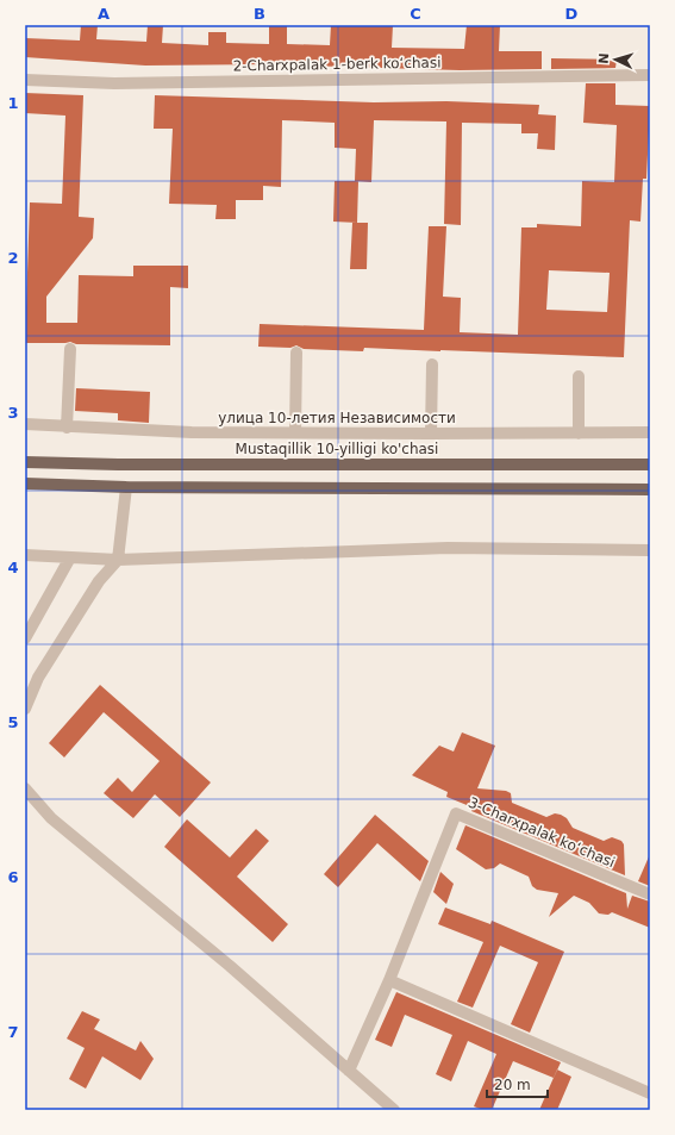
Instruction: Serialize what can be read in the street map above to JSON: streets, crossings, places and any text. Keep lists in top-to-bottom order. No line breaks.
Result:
{"streets":{"main road":["Mustaqillik 10-yilligi ko'chasi"],"street":["2-Charxpalak 1-berk koʻchasi","улица 10-летия Независимости","3-Charxpalak koʻchasi"]},"scale_bar":"20 m","north":"left","grid":{"columns":["A","B","C","D"],"rows":["1","2","3","4","5","6","7"]}}
